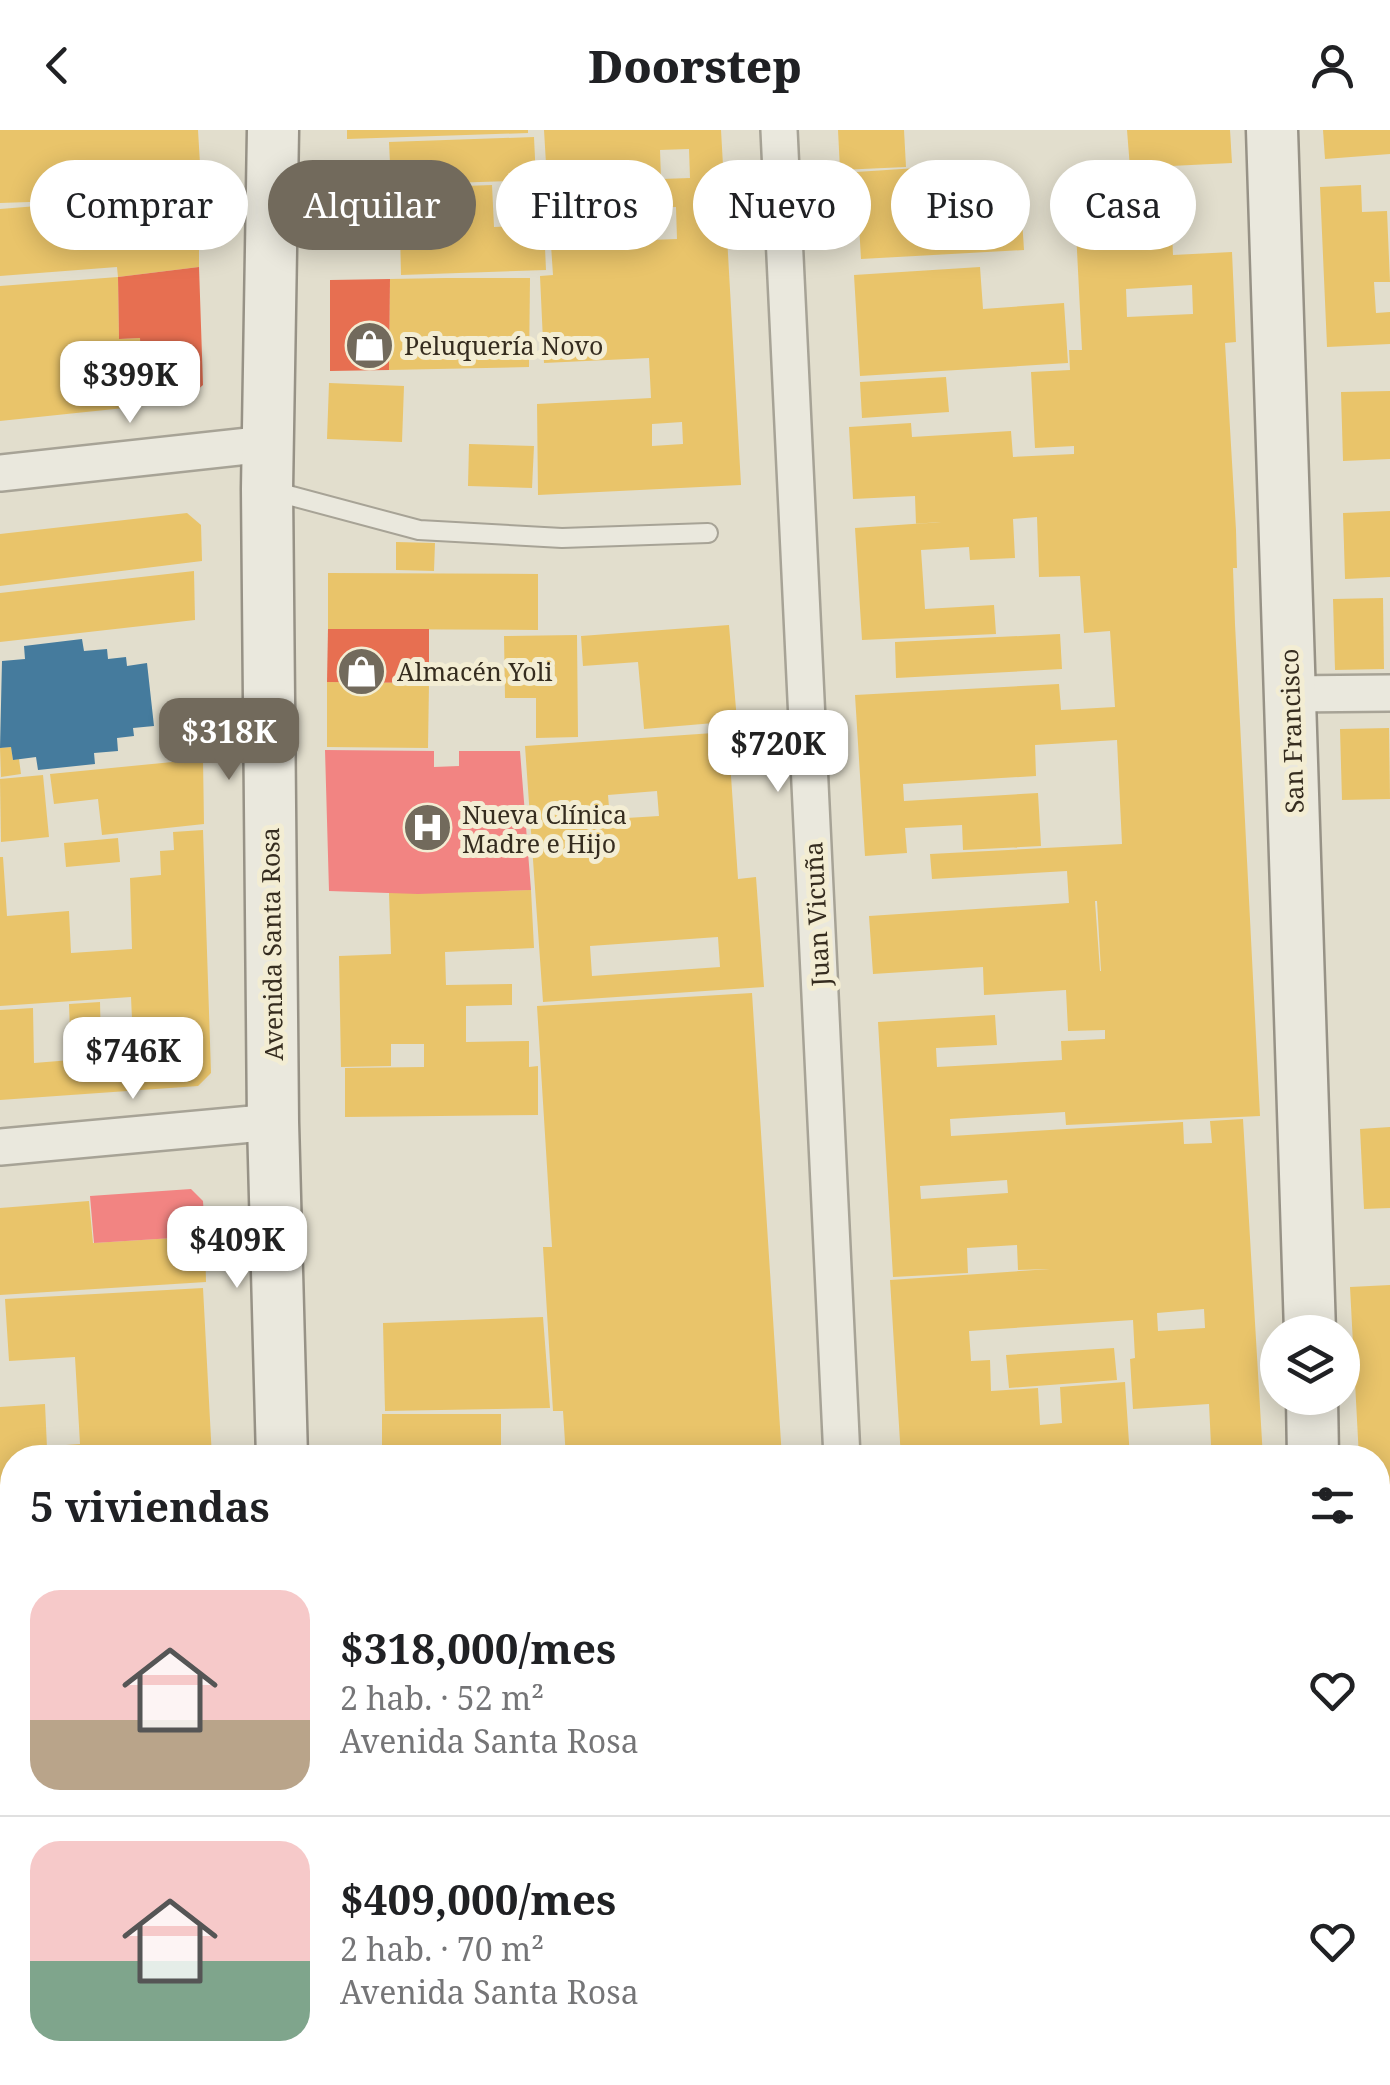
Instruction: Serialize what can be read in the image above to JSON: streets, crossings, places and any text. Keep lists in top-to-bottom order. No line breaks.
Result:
{"streets":{"main road":["San Francisco","Avenida Santa Rosa"],"street":["Juan Vicuña"]},"places":{"shop":["Peluquería Novo","Almacén Yoli"],"hospital":["Nueva Clínica Madre e Hijo"]},"page":{"header":"Doorstep","chip":["Comprar","Alquilar","Filtros","Nuevo","Piso","Casa"],"price":["$399K","$318K","$720K","$746K","$409K"],"heading":"5 viviendas","list":[{"name":"$318,000/mes","note":"2 hab. · 52 m² · Avenida Santa Rosa"},{"name":"$409,000/mes","note":"2 hab. · 70 m² · Avenida Santa Rosa"}]}}
